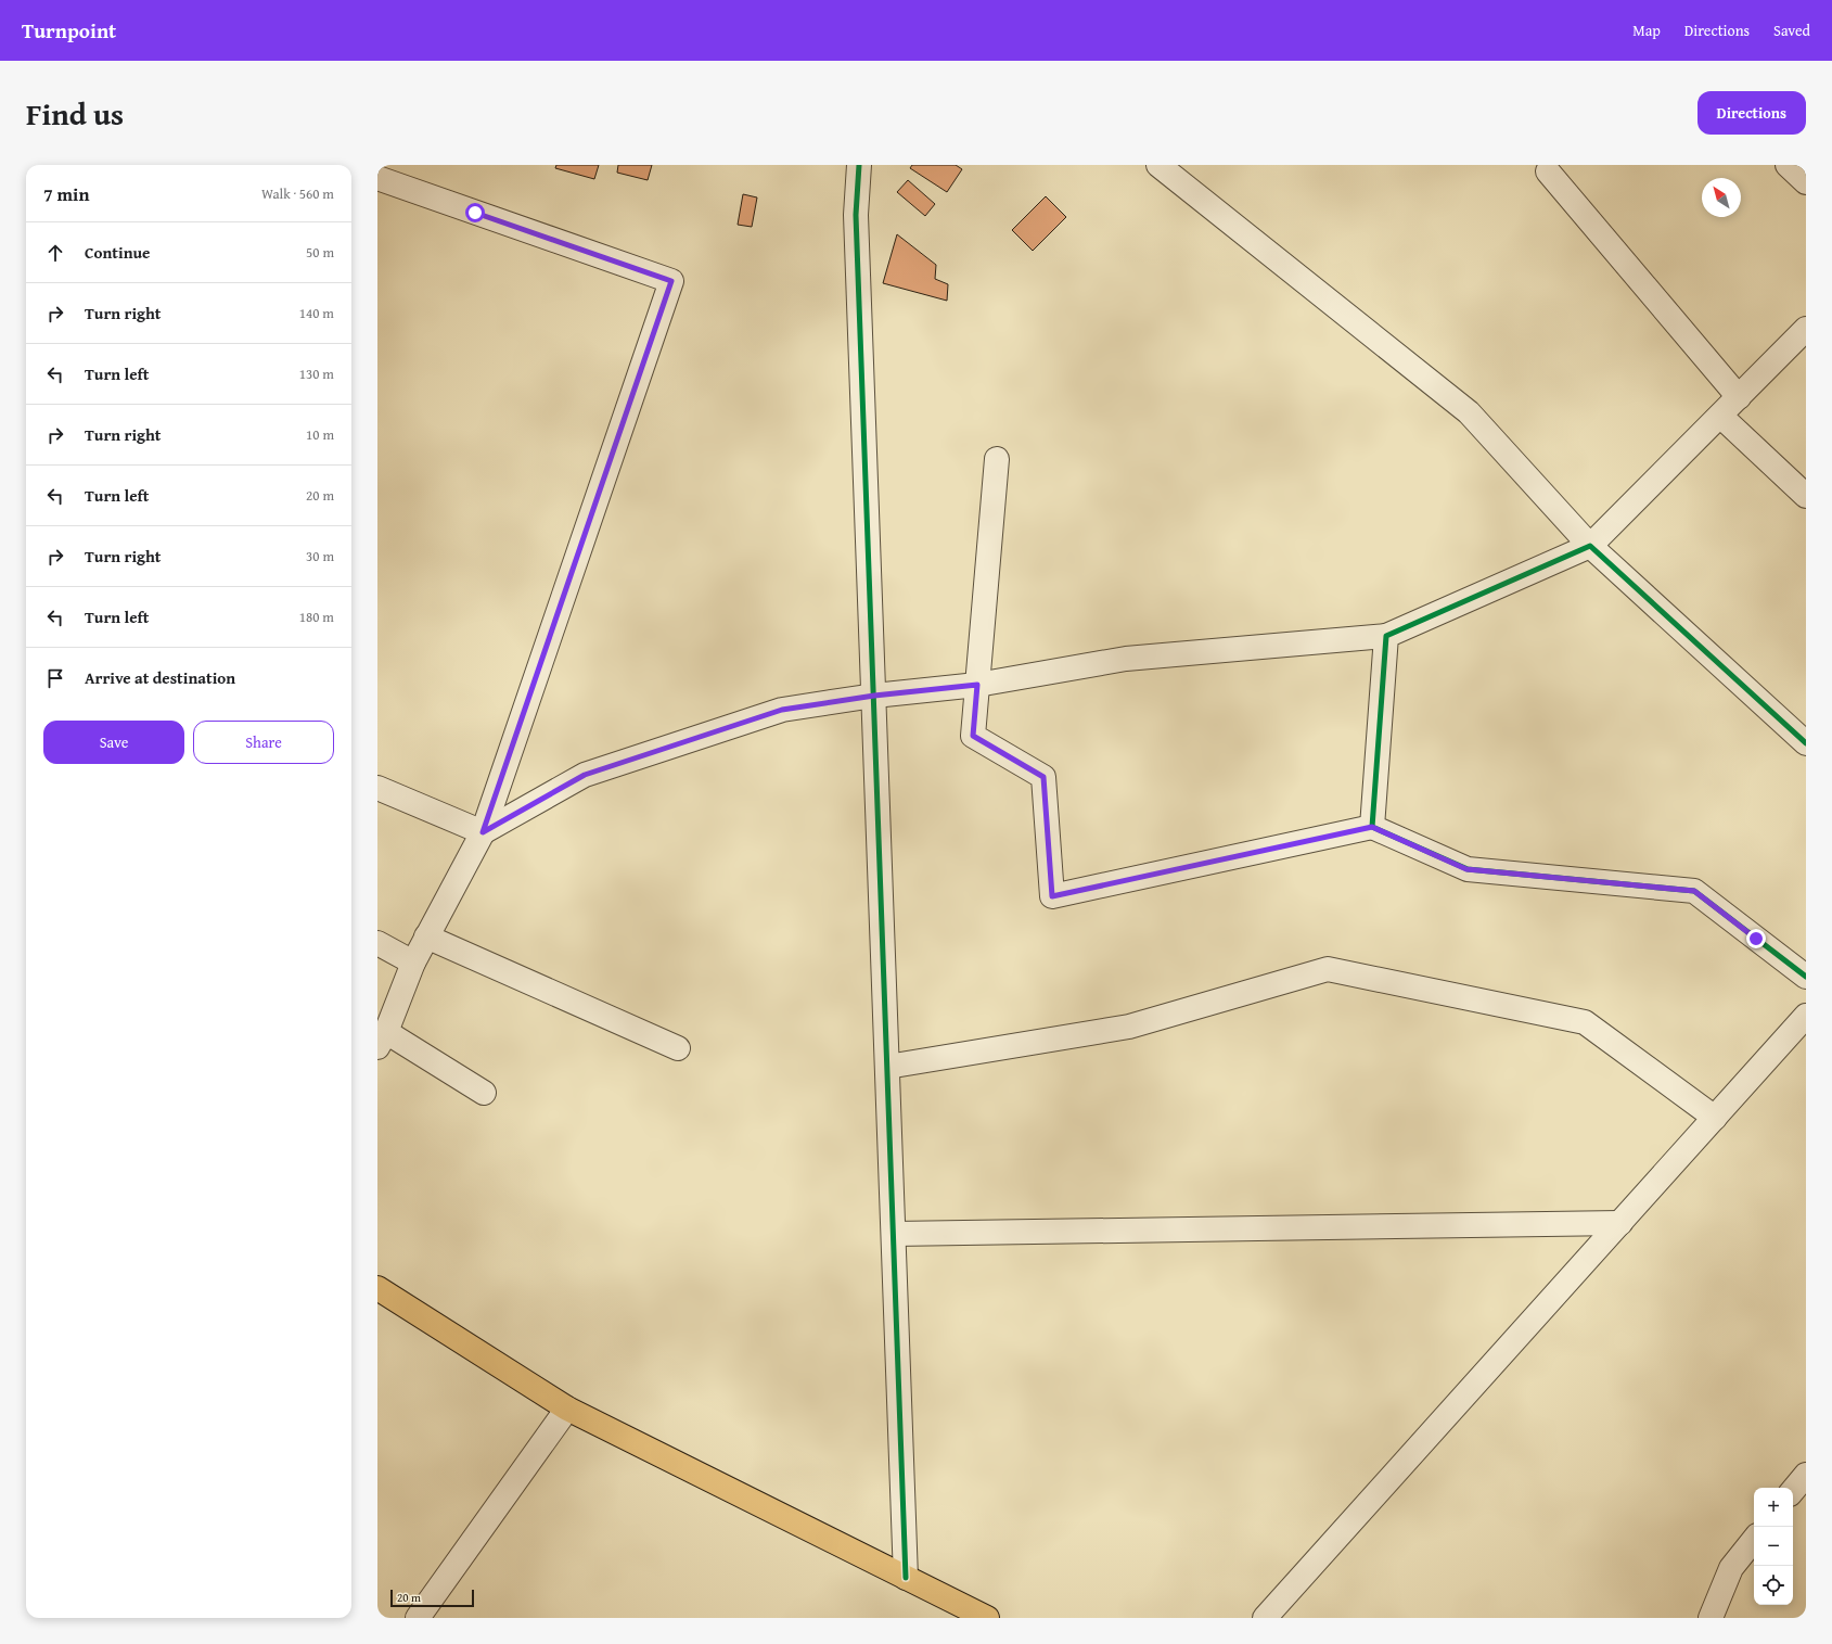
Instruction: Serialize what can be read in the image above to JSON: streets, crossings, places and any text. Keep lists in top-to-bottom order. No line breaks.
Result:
{"scale_bar":"20 m","north":"top left","page":{"header":"Turnpoint","nav":["Map","Directions","Saved"],"title":"Find us","buttons":["Directions",["Save","Share"]],"heading":["7 min","Walk · 560 m"],"list":[["Continue","50 m"],["Turn right","140 m"],["Turn left","130 m"],["Turn right","10 m"],["Turn left","20 m"],["Turn right","30 m"],["Turn left","180 m"],"Arrive at destination"],"map_buttons":["+","−"],"scale":"20 m"}}
